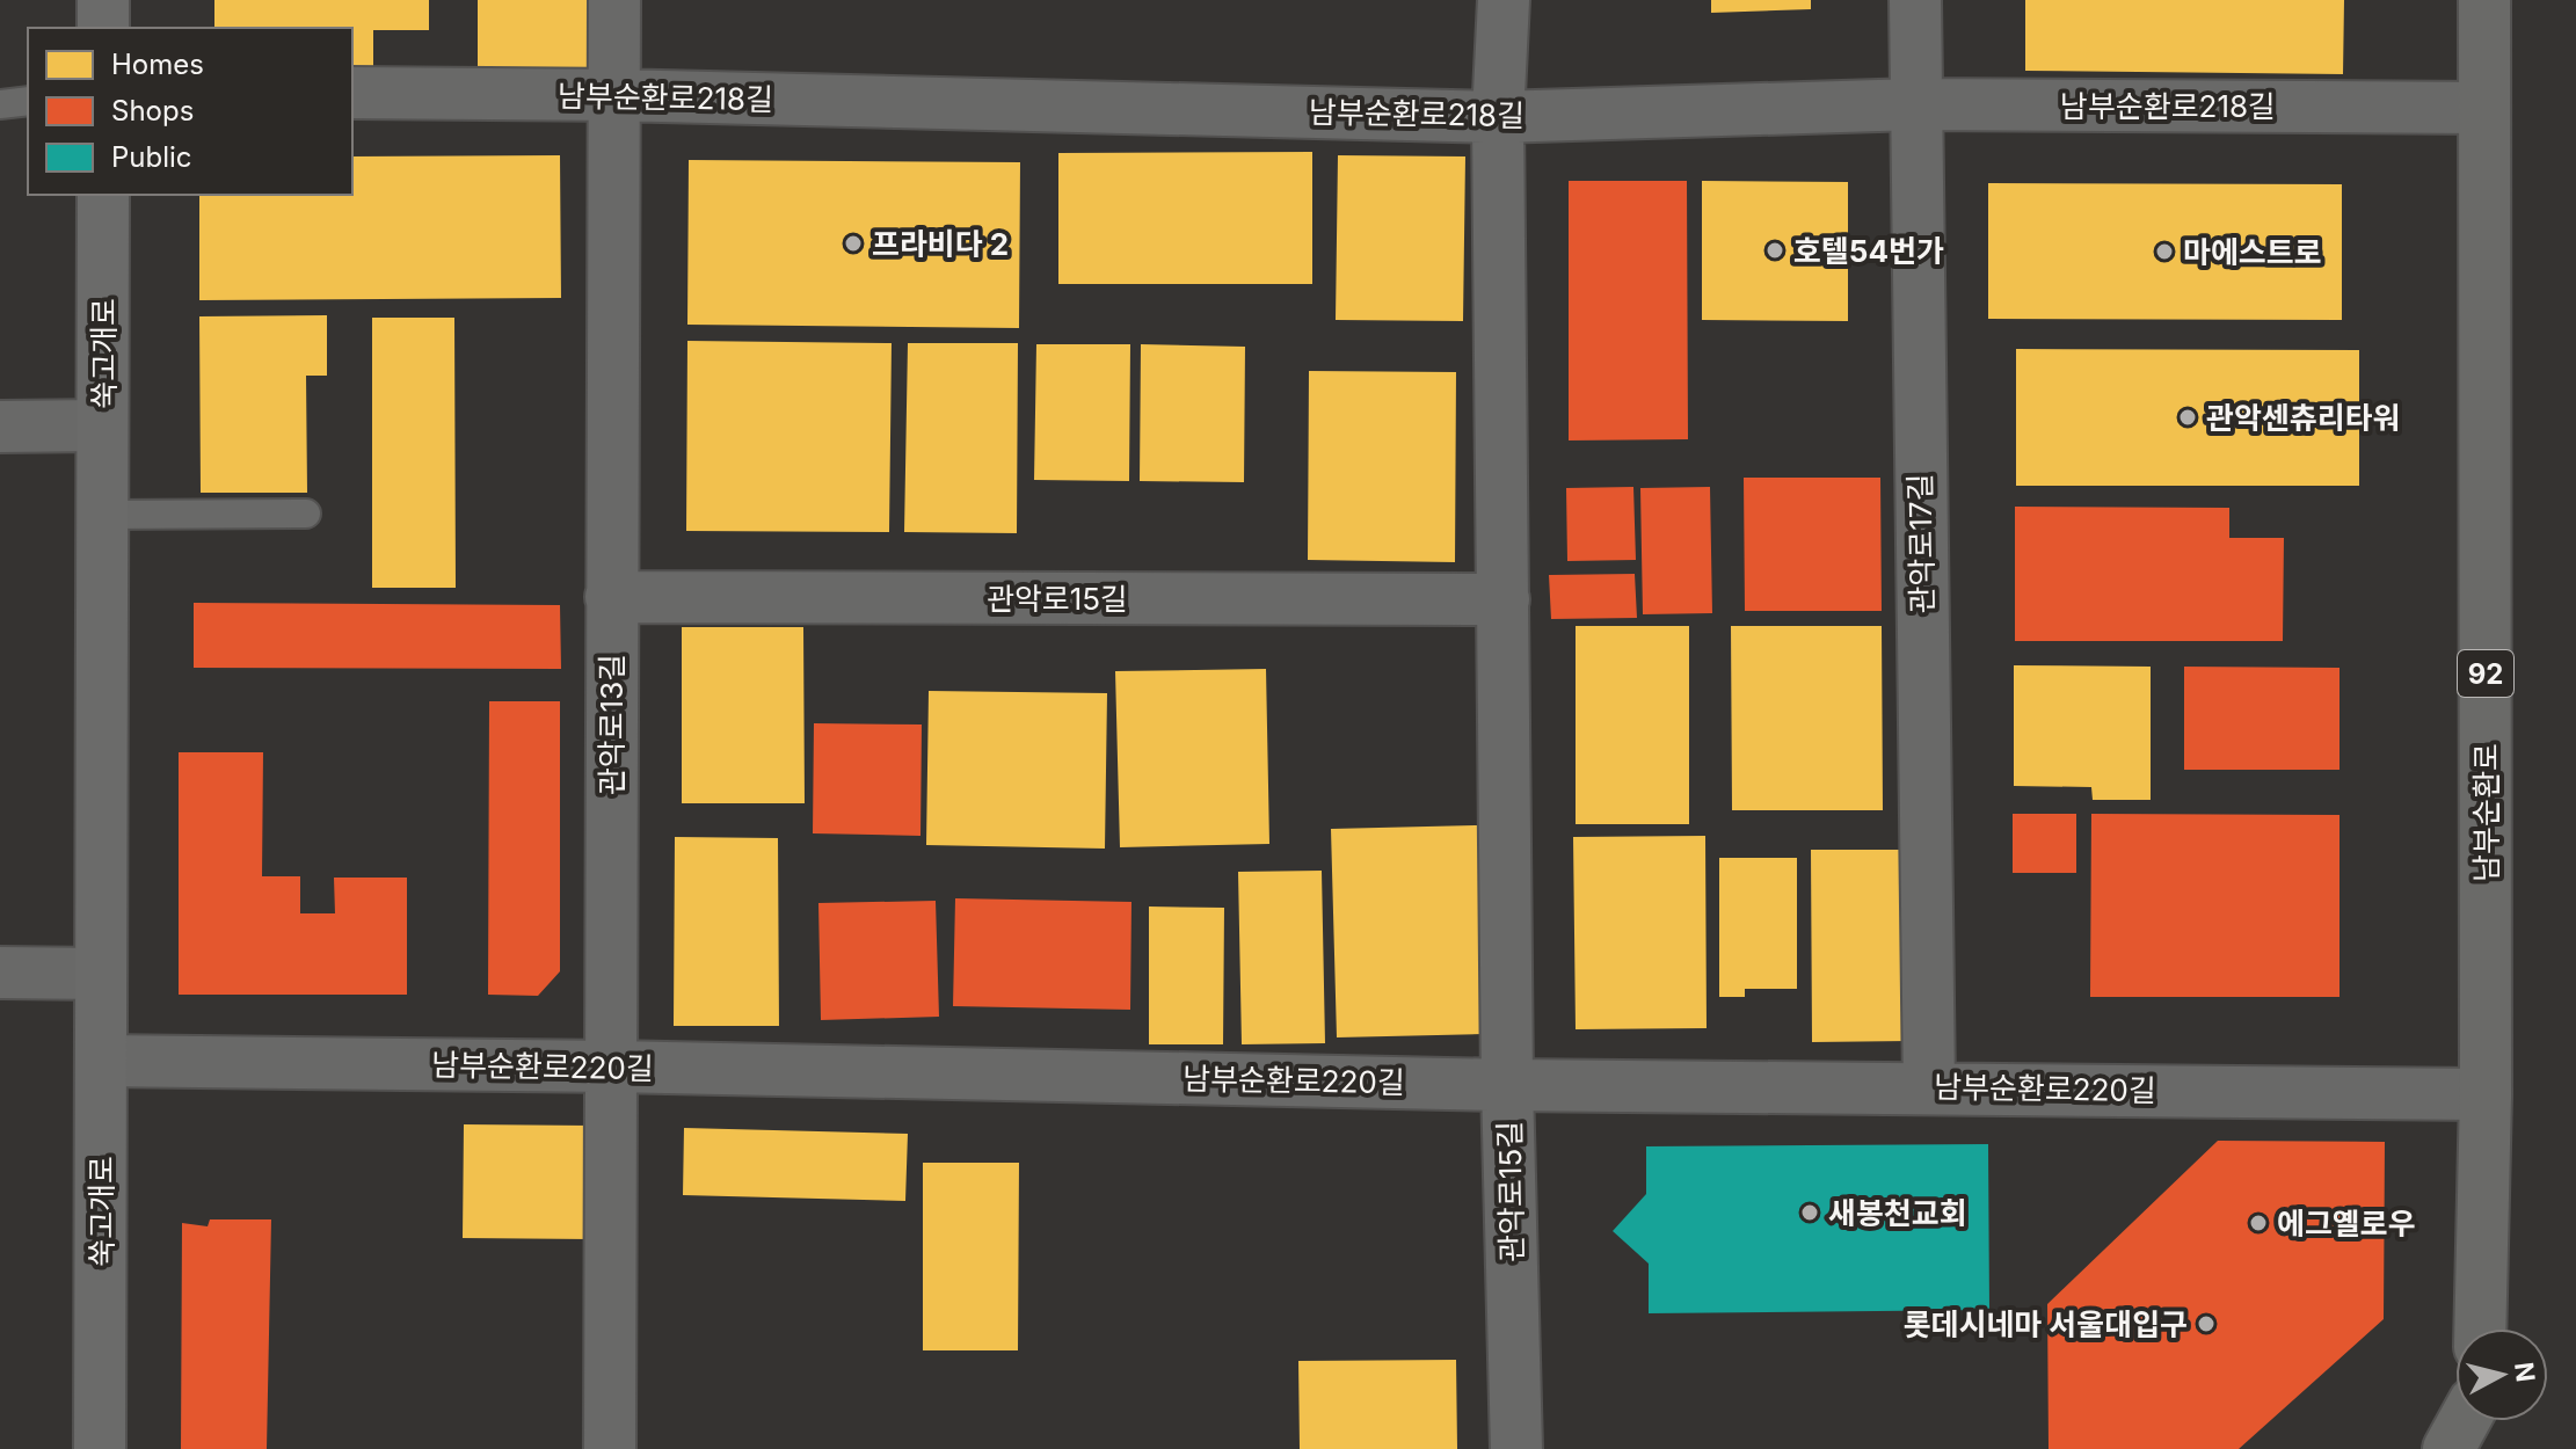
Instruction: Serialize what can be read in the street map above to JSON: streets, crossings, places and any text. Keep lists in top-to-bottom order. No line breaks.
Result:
{"streets":{"main road":["쑥고개로","92","남부순환로"],"street":["남부순환로218길","관악로17길","관악로15길","관악로13길","남부순환로220길"]},"crossings":[["남부순환로218길","관악로17길"],["남부순환로218길","관악로15길"],["남부순환로218길","관악로13길"],["남부순환로218길","남부순환로"],["쑥고개로","남부순환로220길"],["관악로17길","남부순환로220길"],["관악로15길","관악로13길"],["관악로15길","남부순환로220길"],["관악로13길","남부순환로220길"],["남부순환로","남부순환로220길"]],"places":["프라비다 2","호텔54번가","마에스트로","관악센츄리타워","새봉천교회","에그옐로우","롯데시네마 서울대입구"],"legend":["Homes","Shops","Public"],"north":"right"}
